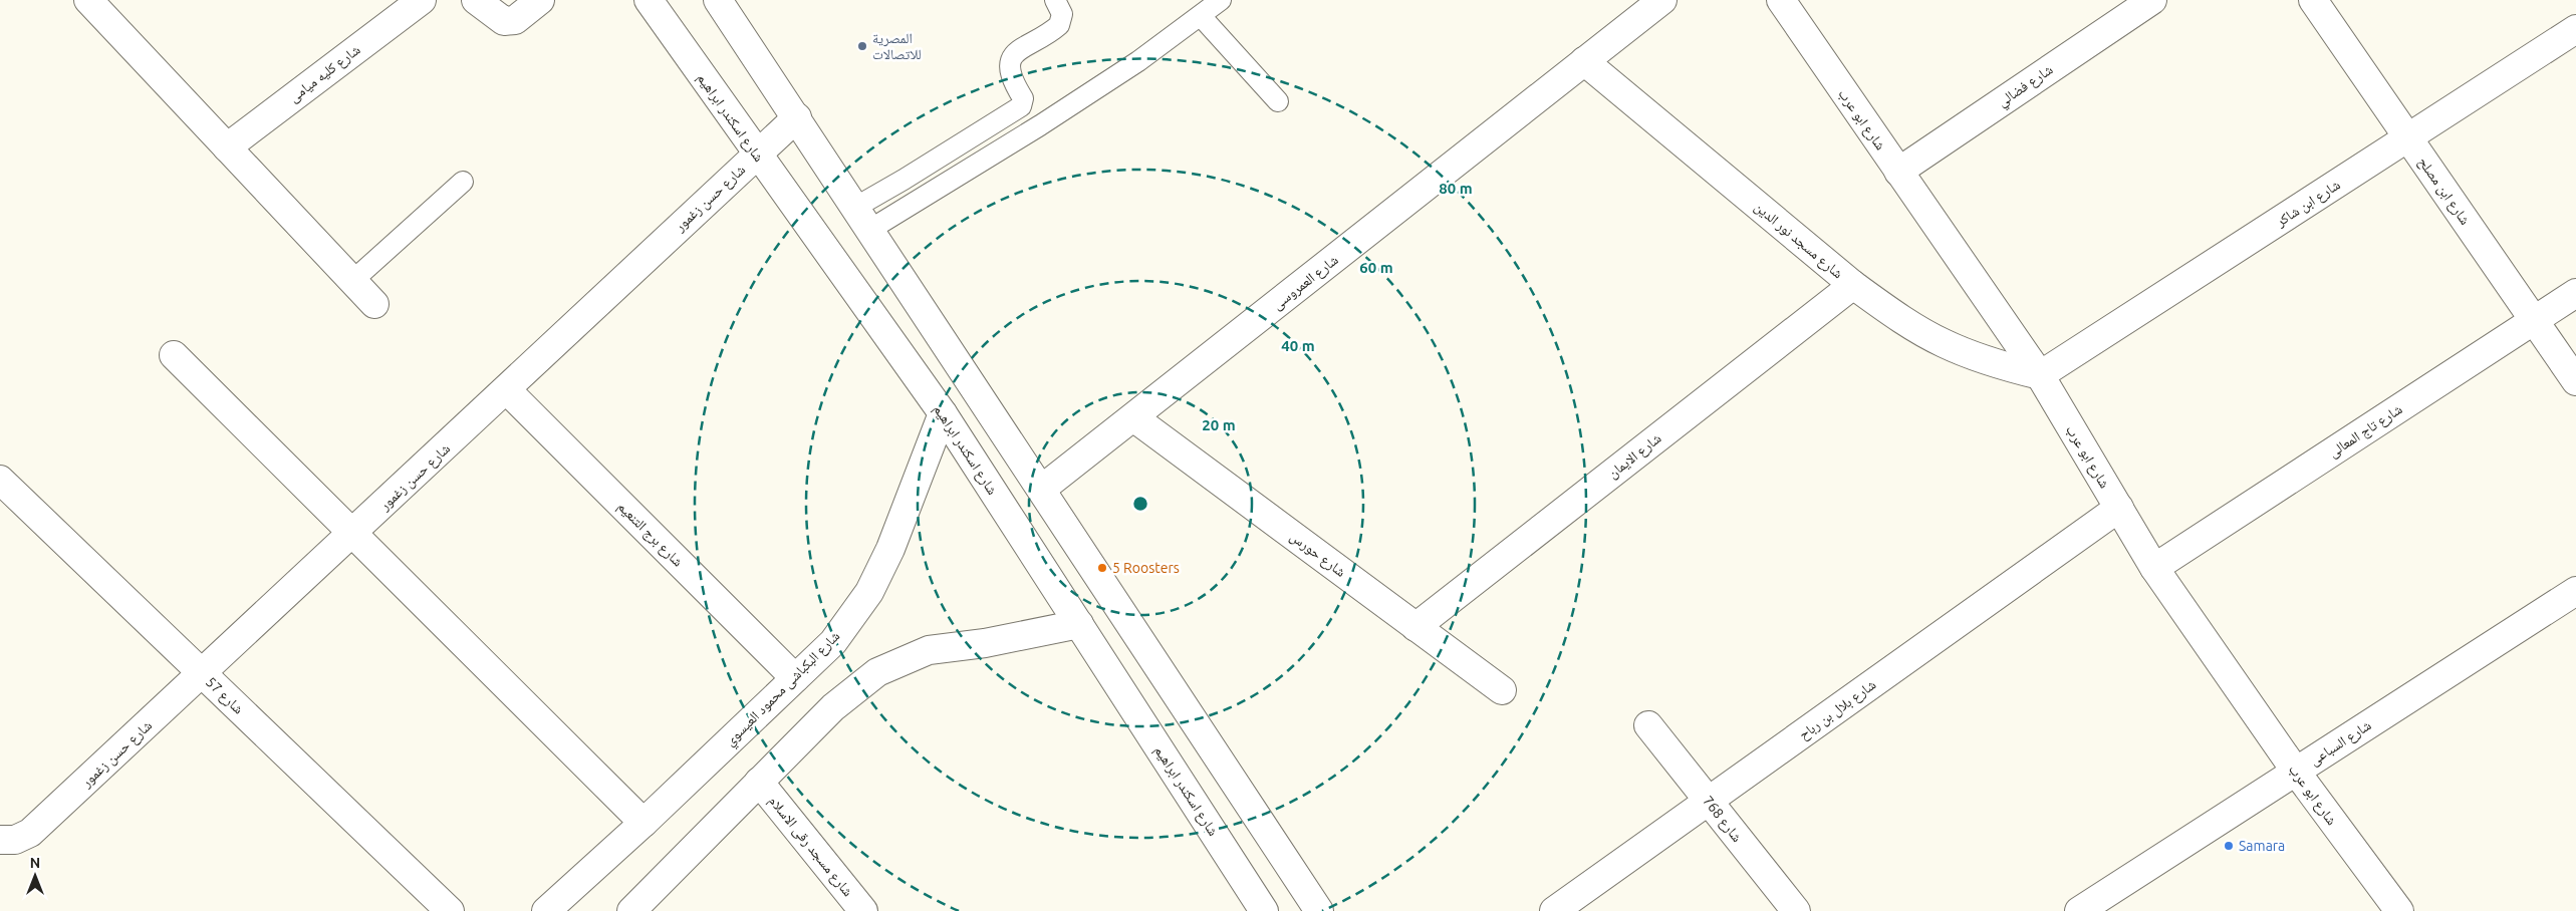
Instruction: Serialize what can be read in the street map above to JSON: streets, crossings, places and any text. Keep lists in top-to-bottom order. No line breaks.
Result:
{"streets":{"street":["شارع كليه ميامى","شارع فضالي","شارع اسكندر ابراهيم","شارع ابو عرب","شارع ابن مصلح","شارع حسن زغمور","شارع ابن شاكر","شارع مسجد نور الدين","شارع العمروسى","شارع تاج المعالى","شارع الايمان","شارع برج التنعيم","شارع حورس","شارع البكباشى محمود العيسوي","شارع 57","شارع بلال بن رباح","شارع السباعى","شارع 768","شارع مسجد رقى الاسلام"]},"crossings":[["شارع فضالي","شارع ابو عرب"],["شارع اسكندر ابراهيم","شارع حسن زغمور"],["شارع اسكندر ابراهيم","شارع البكباشى محمود العيسوي"],["شارع ابو عرب","شارع ابن شاكر"],["شارع ابو عرب","شارع مسجد نور الدين"],["شارع ابو عرب","شارع تاج المعالى"],["شارع ابو عرب","شارع بلال بن رباح"],["شارع ابو عرب","شارع السباعى"],["شارع ابن مصلح","شارع ابن شاكر"],["شارع ابن مصلح","شارع تاج المعالى"],["شارع حسن زغمور","شارع برج التنعيم"],["شارع حسن زغمور","شارع 57"],["شارع ابن شاكر","شارع مسجد نور الدين"],["شارع مسجد نور الدين","شارع العمروسى"],["شارع مسجد نور الدين","شارع الايمان"],["شارع العمروسى","شارع حورس"],["شارع الايمان","شارع حورس"],["شارع برج التنعيم","شارع البكباشى محمود العيسوي"],["شارع بلال بن رباح","شارع 768"]],"places":["المصرية للاتصالات","5 Roosters","Samara"],"north":"top","rings":["80 m","60 m","40 m","20 m"]}
